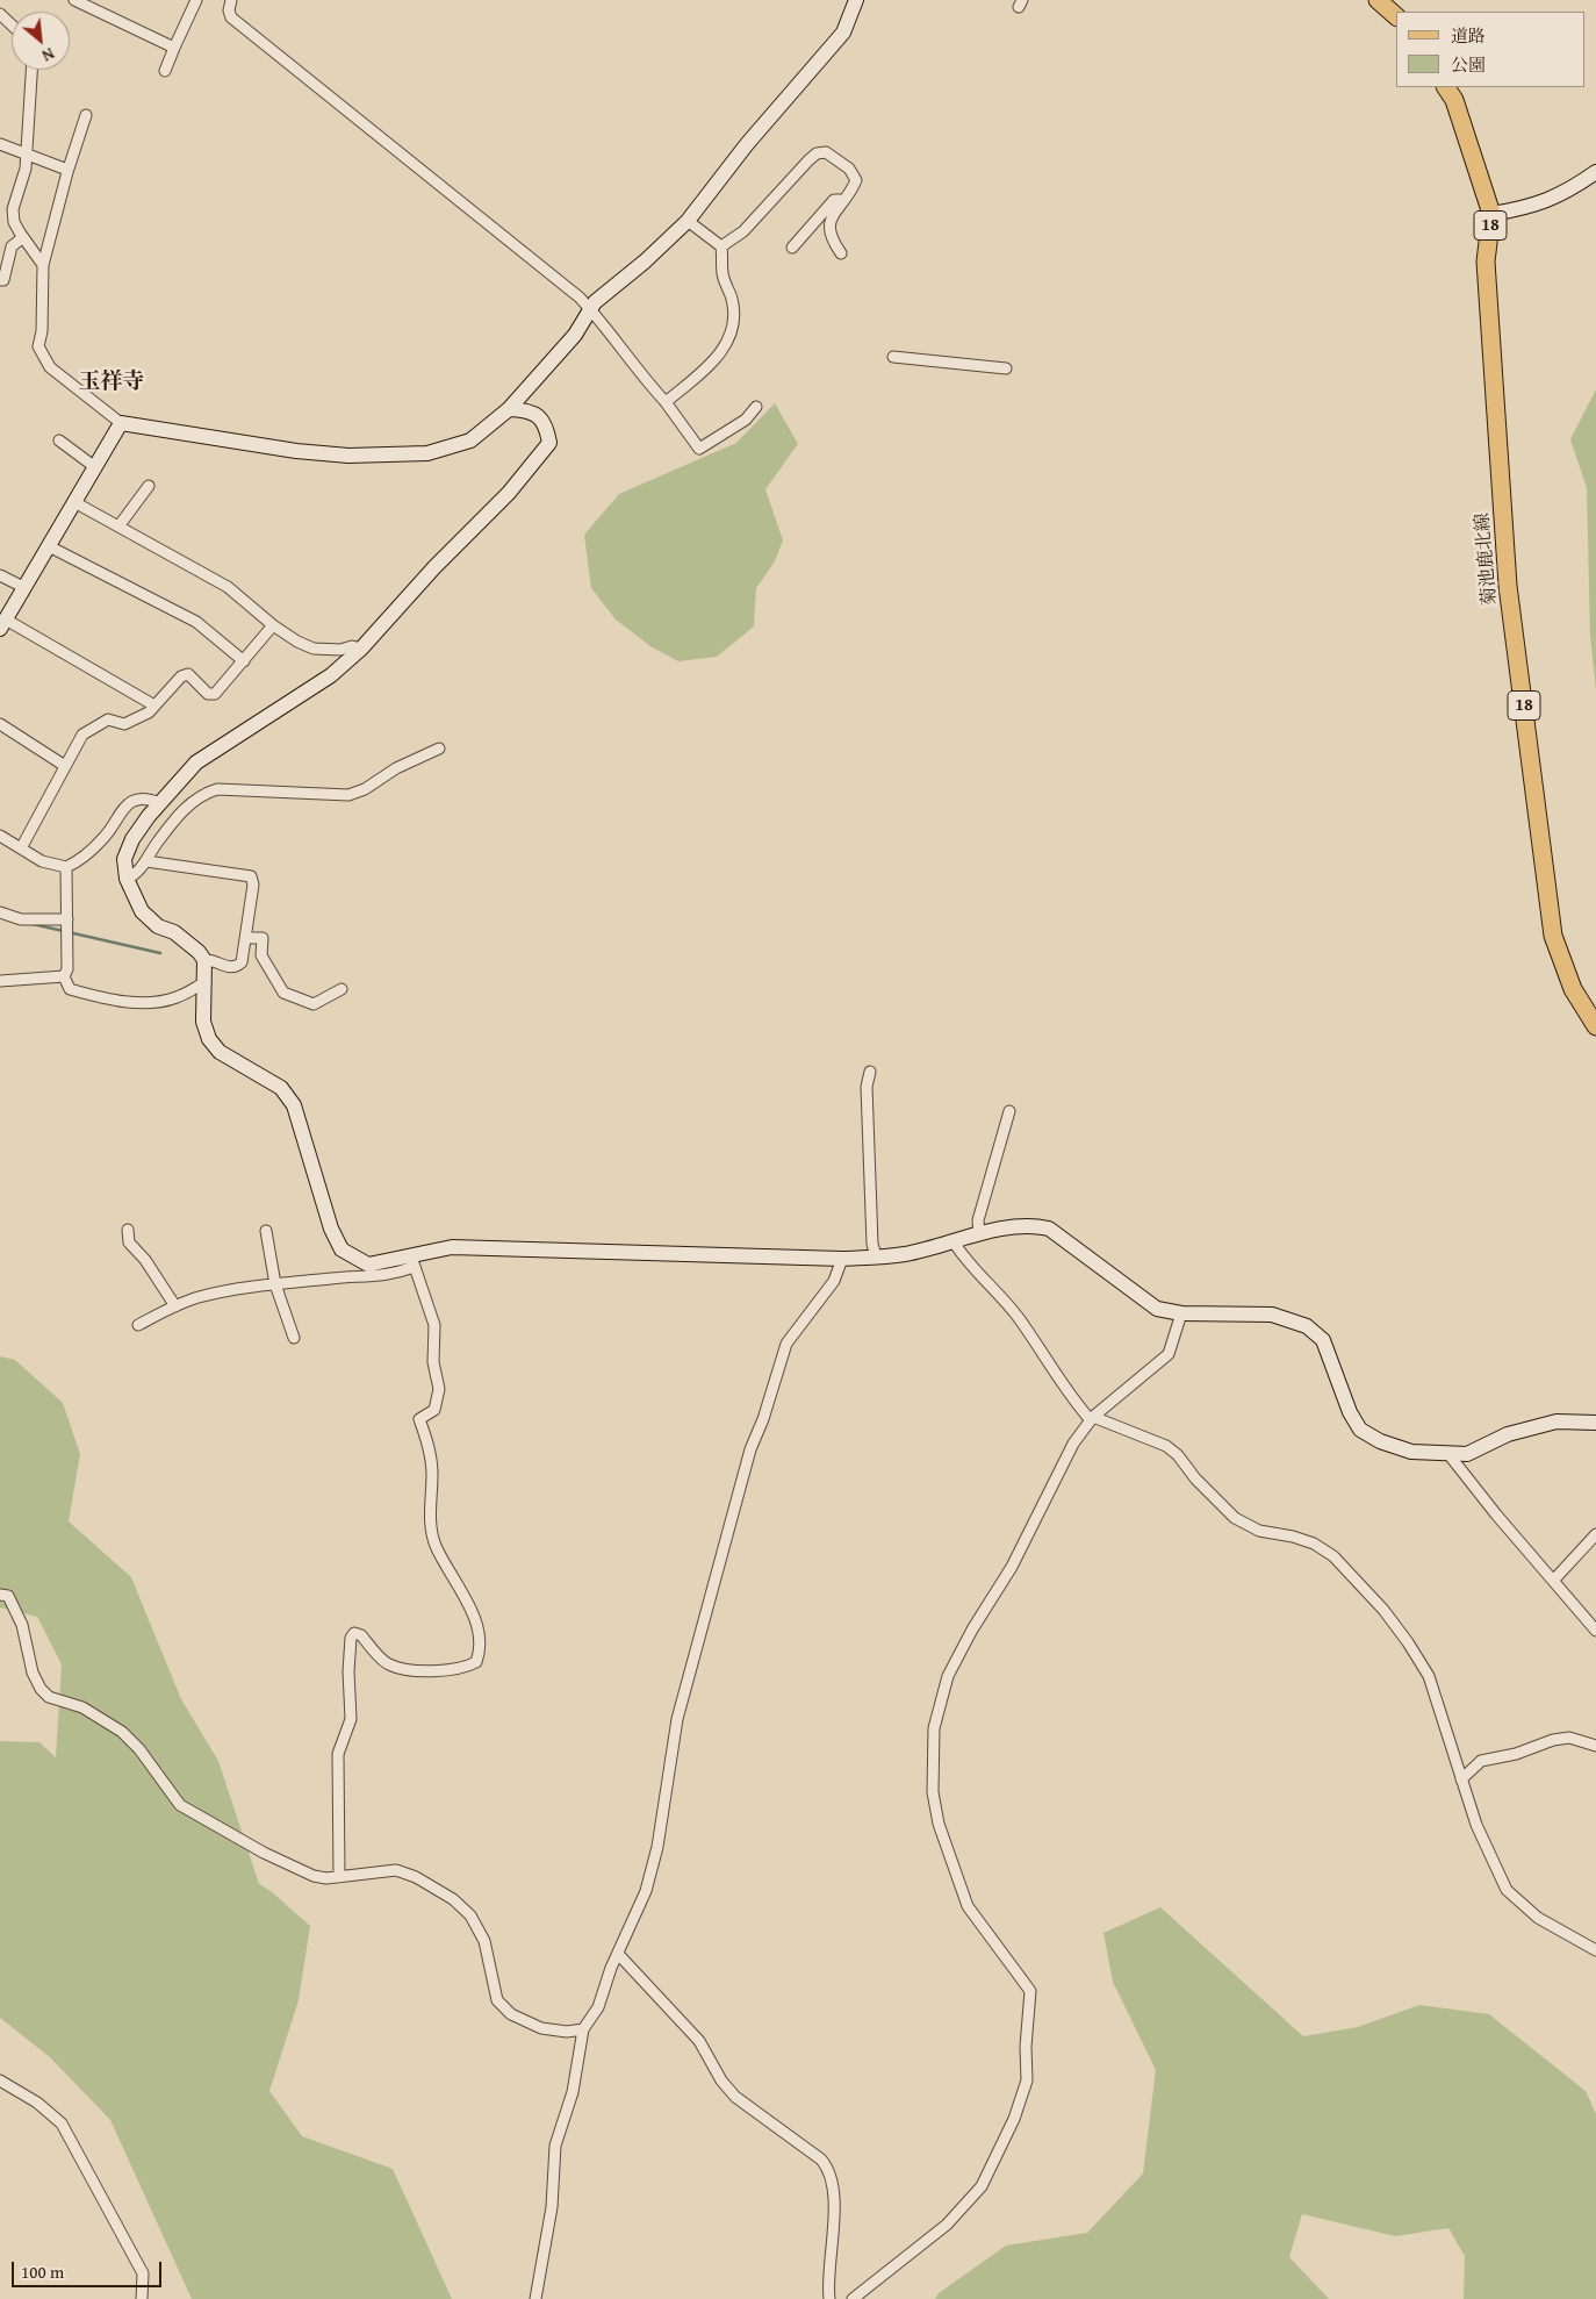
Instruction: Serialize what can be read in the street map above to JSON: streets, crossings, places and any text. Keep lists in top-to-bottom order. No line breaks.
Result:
{"streets":{"main road":["18","菊池鹿北線"]},"districts":["玉祥寺"],"legend":["道路","公園"],"scale_bar":"100 m","north":"bottom right"}
